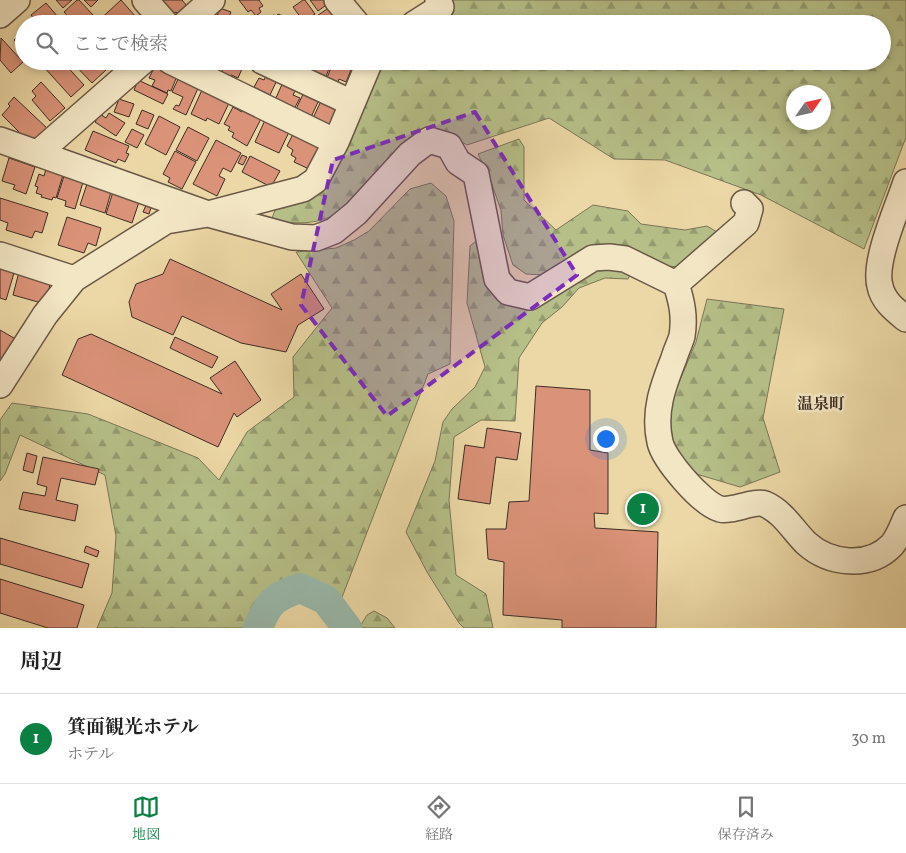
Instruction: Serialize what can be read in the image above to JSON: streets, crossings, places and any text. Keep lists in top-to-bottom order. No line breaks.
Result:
{"districts":["温泉町"],"north":"top right","page":{"search":"ここで検索","pins":"1","heading":"周辺","list":[{"mark":"1","name":"箕面観光ホテル","note":"ホテル","value":"30 m"}],"nav":["地図","経路","保存済み"]}}
